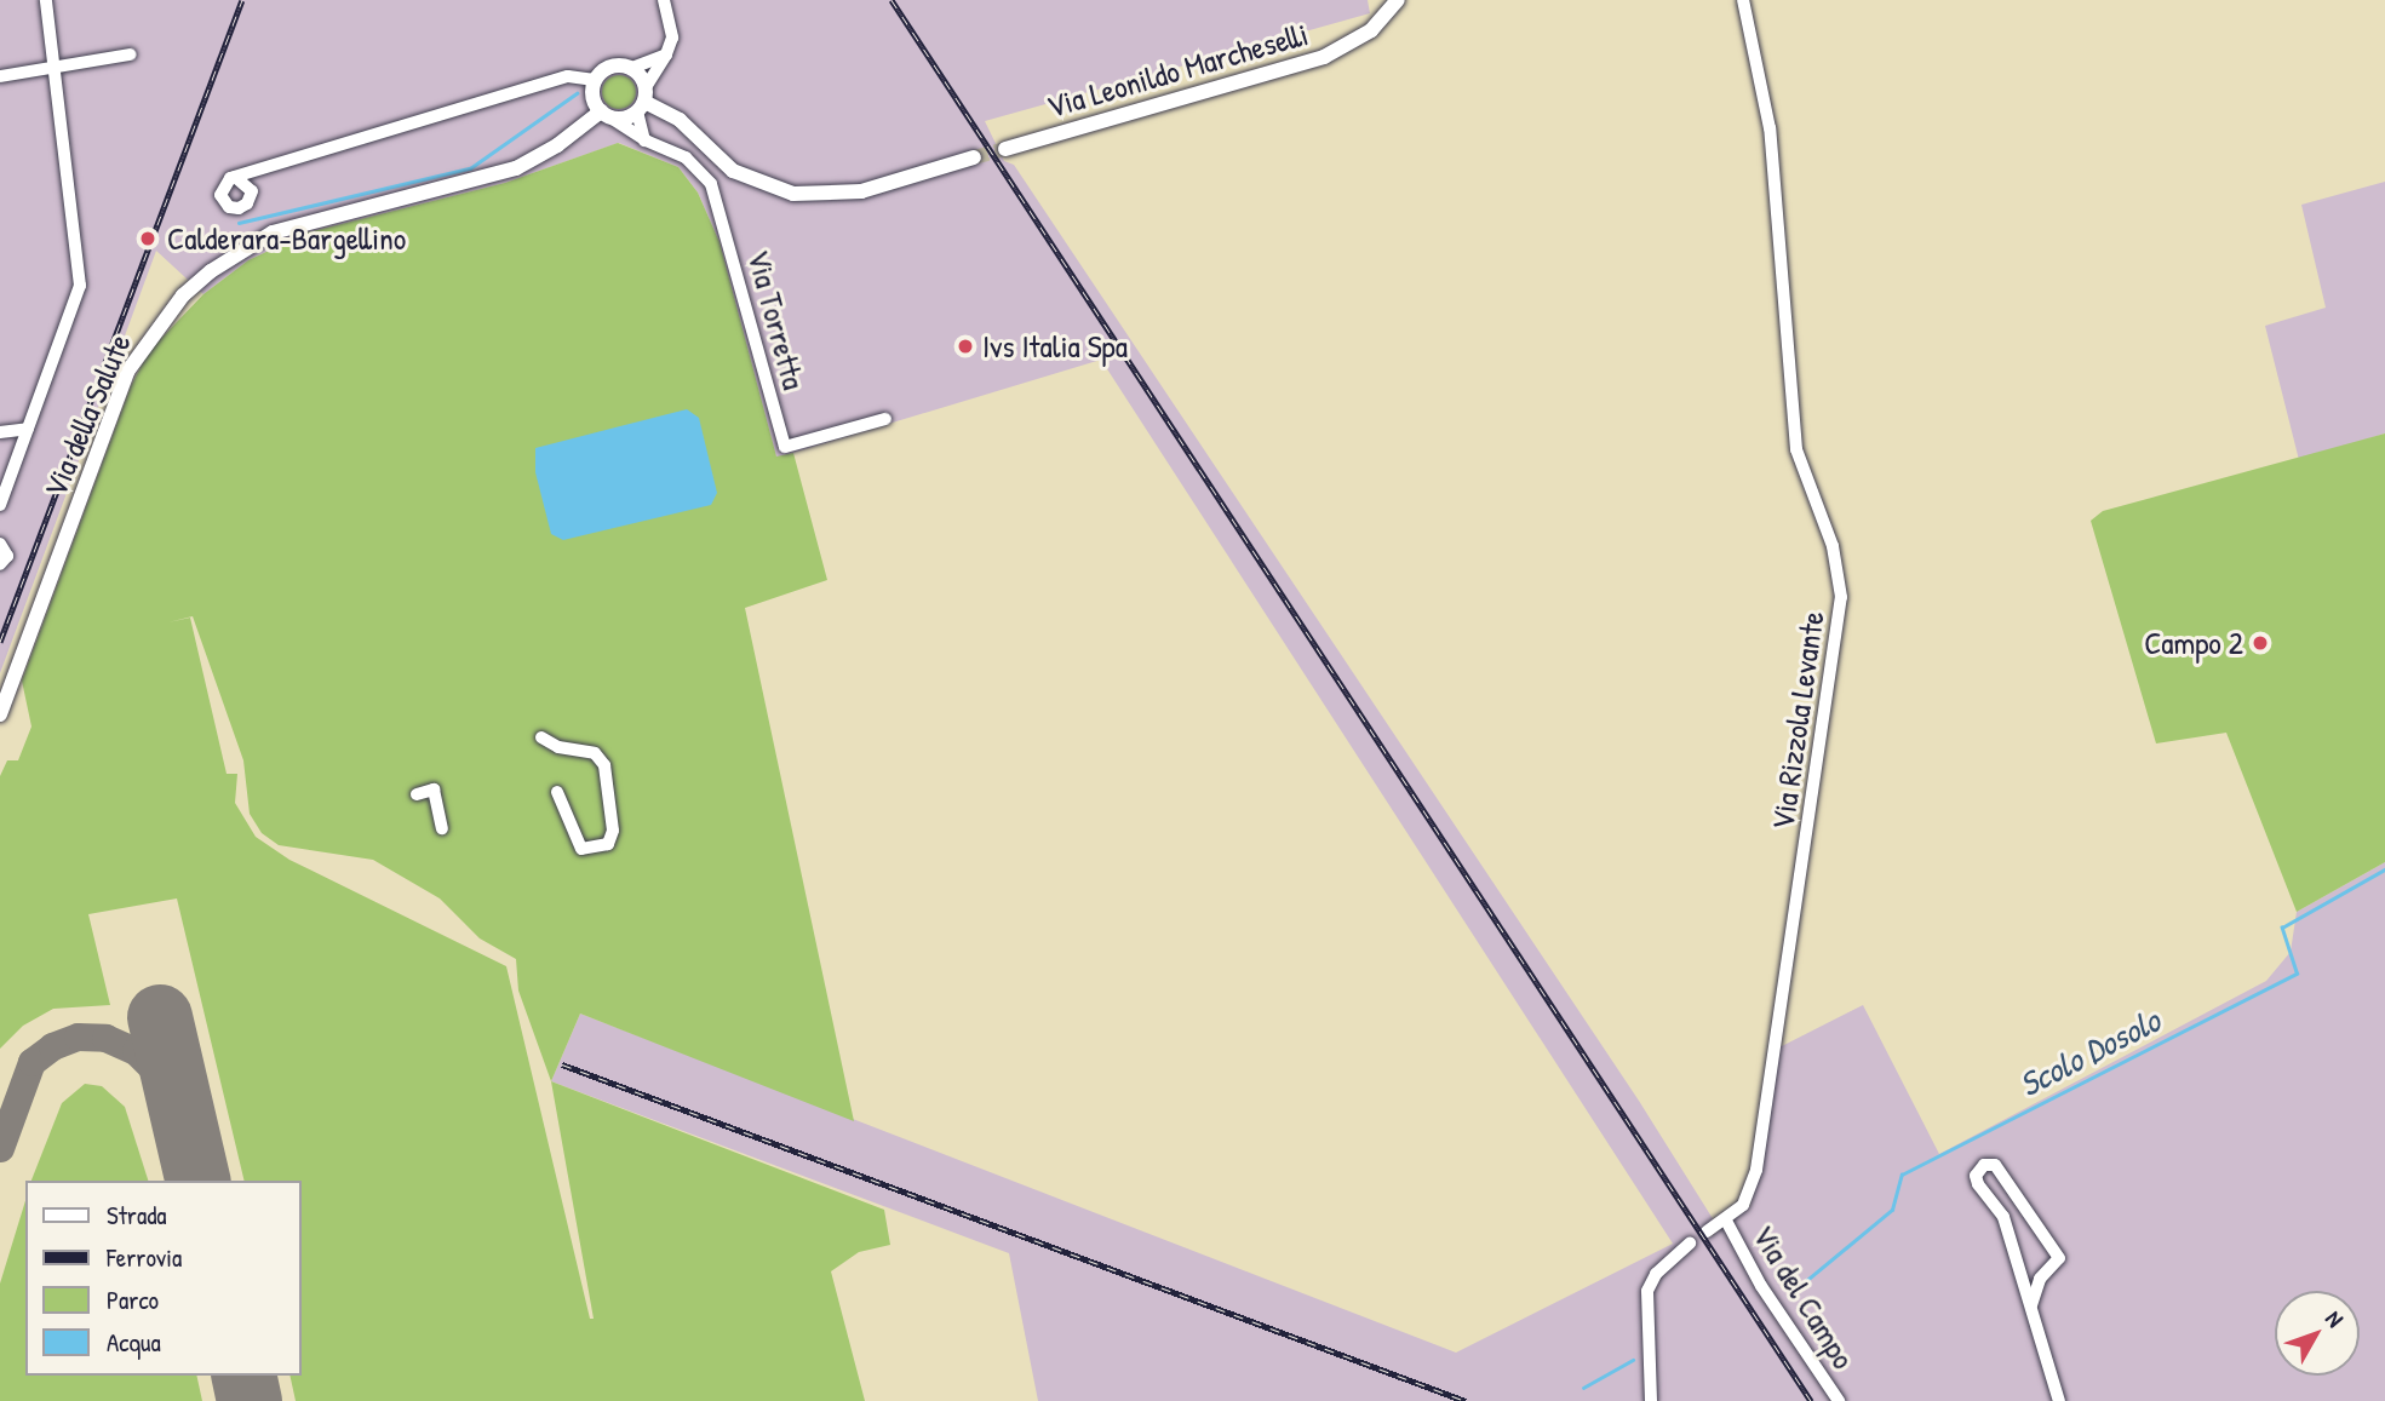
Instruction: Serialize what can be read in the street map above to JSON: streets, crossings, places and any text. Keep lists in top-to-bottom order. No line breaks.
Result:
{"streets":{"street":["Via Leonildo Marcheselli","Via Torretta","Via della Salute","Via Rizzola Levante","Via del Campo"]},"crossings":[["Via Torretta","Via della Salute"],["Via Rizzola Levante","Via del Campo"]],"water":["Scolo Dosolo"],"places":["Calderara-Bargellino","Ivs Italia Spa","Campo 2"],"legend":["Strada","Ferrovia","Parco","Acqua"],"north":"top right"}
